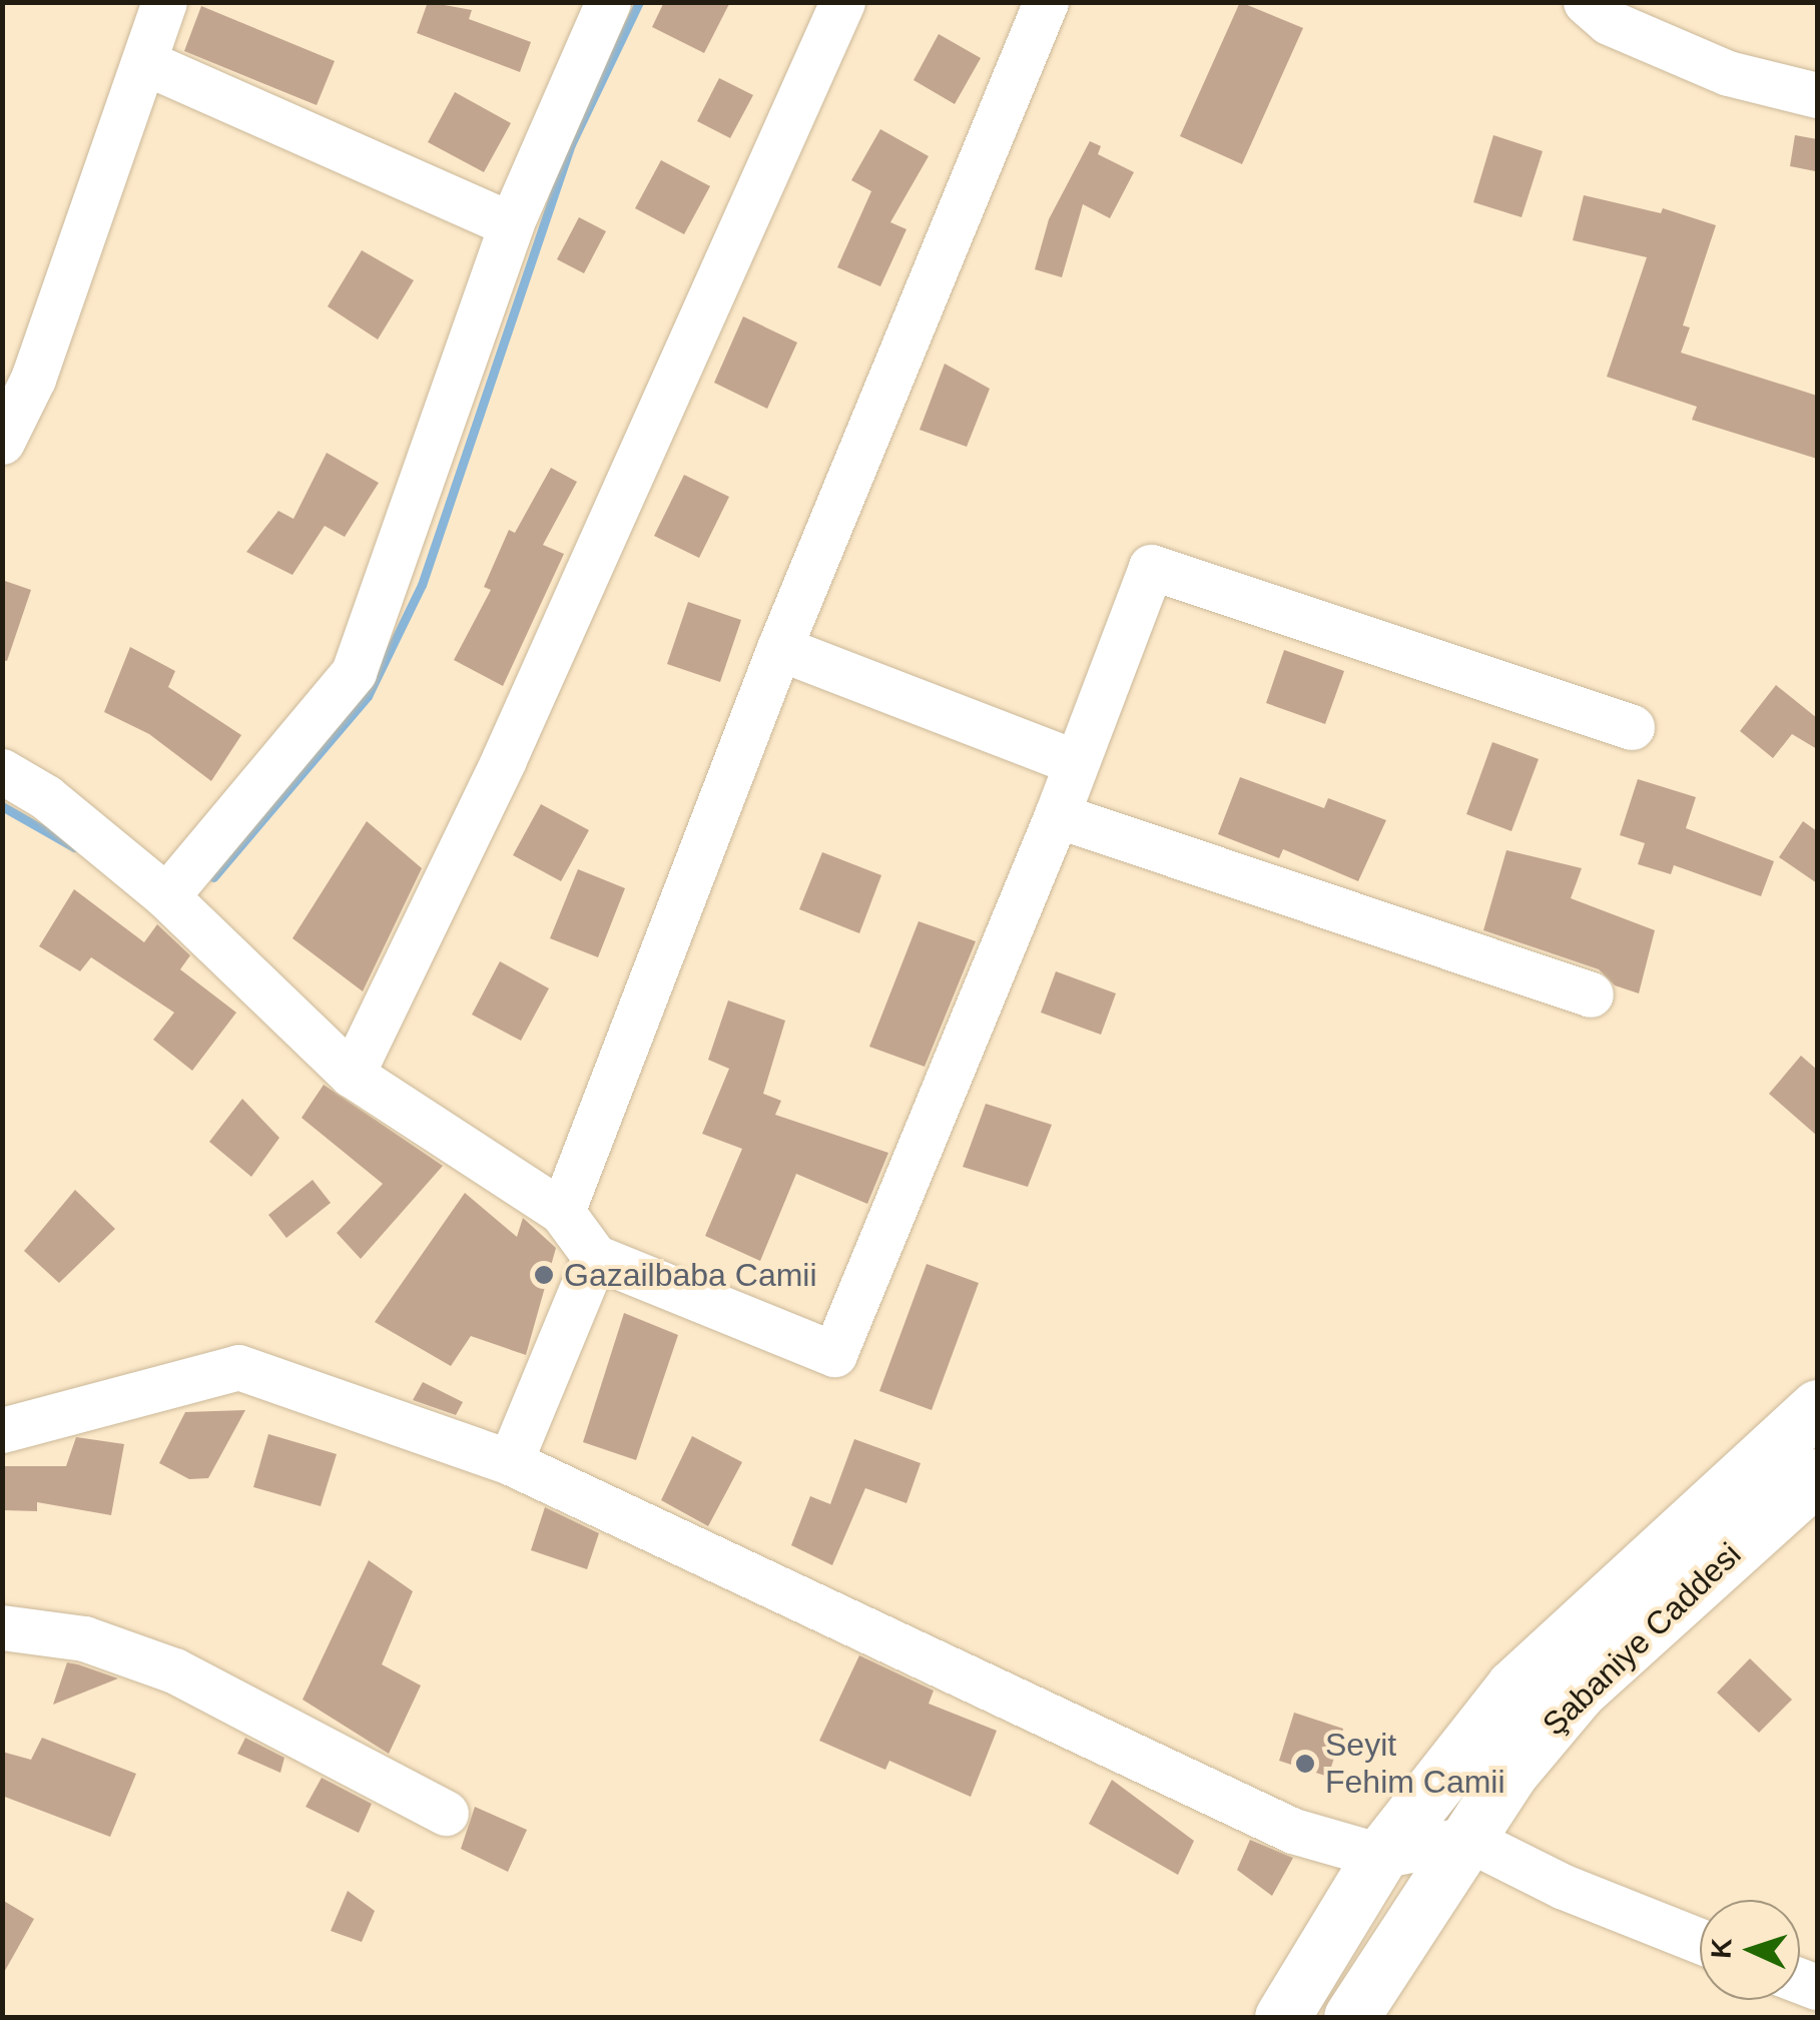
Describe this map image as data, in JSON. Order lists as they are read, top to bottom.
{
  "streets": {
    "highway": ["Şabaniye Caddesi"]
  },
  "places": ["Gazailbaba Camii", "Seyit Fehim Camii"],
  "north": "left"
}
